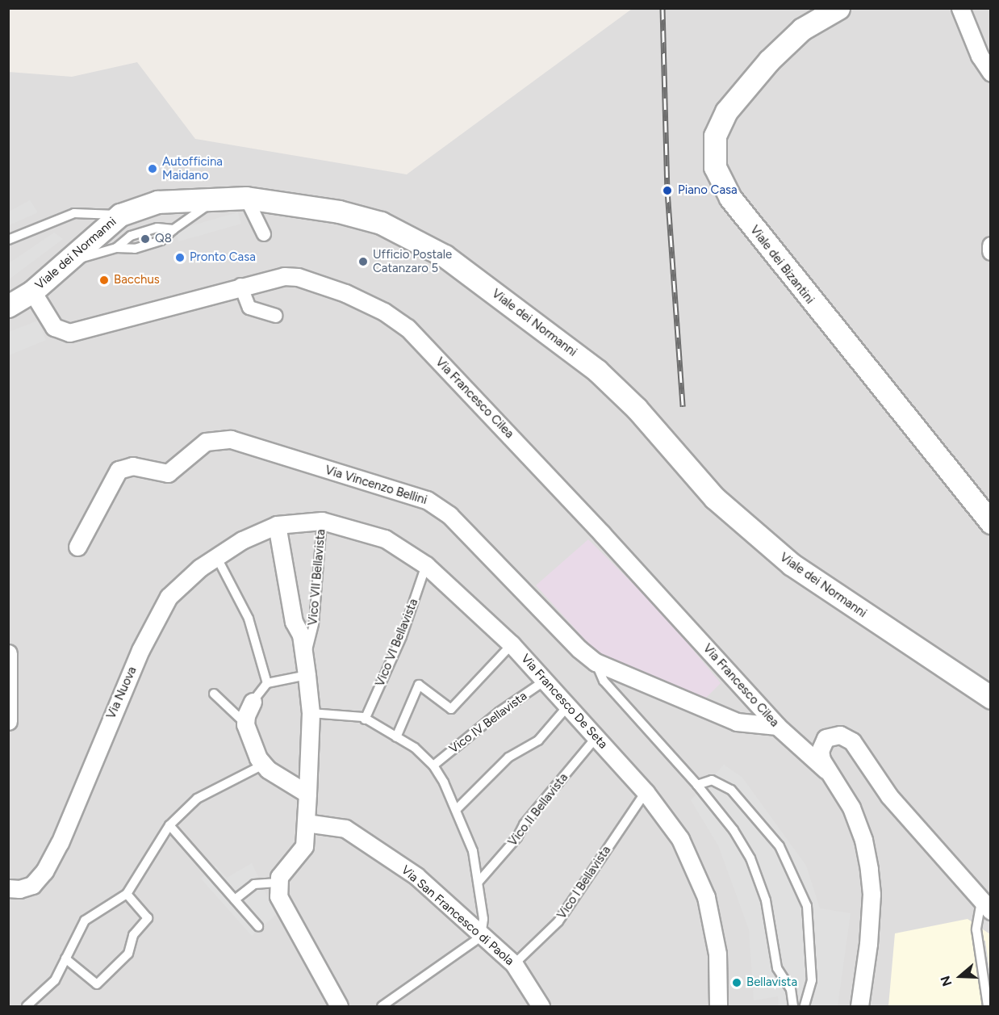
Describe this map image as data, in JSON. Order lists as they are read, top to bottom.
{
  "streets": {
    "street": [
      "Viale dei Normanni",
      "Viale dei Bizantini",
      "Via Francesco Cilea",
      "Via Vincenzo Bellini",
      "Via Nuova",
      "Via Francesco De Seta",
      "Via San Francesco di Paola"
    ],
    "lane": [
      "Vico VII Bellavista",
      "Vico VI Bellavista",
      "Vico IV Bellavista",
      "Vico II Bellavista",
      "Vico I Bellavista"
    ]
  },
  "crossings": [
    ["Viale dei Normanni", "Via Francesco Cilea"],
    ["Via Francesco Cilea", "Via Vincenzo Bellini"],
    ["Vico VII Bellavista", "Via Francesco De Seta"],
    ["Vico VI Bellavista", "Via Francesco De Seta"],
    ["Via Nuova", "Via Francesco De Seta"],
    ["Via Francesco De Seta", "Vico IV Bellavista"],
    ["Via Francesco De Seta", "Vico II Bellavista"],
    ["Via Francesco De Seta", "Vico I Bellavista"],
    ["Vico I Bellavista", "Via San Francesco di Paola"]
  ],
  "places": [
    "Autofficina Maidano",
    "Piano Casa",
    "Q8",
    "Pronto Casa",
    "Ufficio Postale Catanzaro 5",
    "Bacchus",
    "Bellavista"
  ],
  "north": "left"
}
